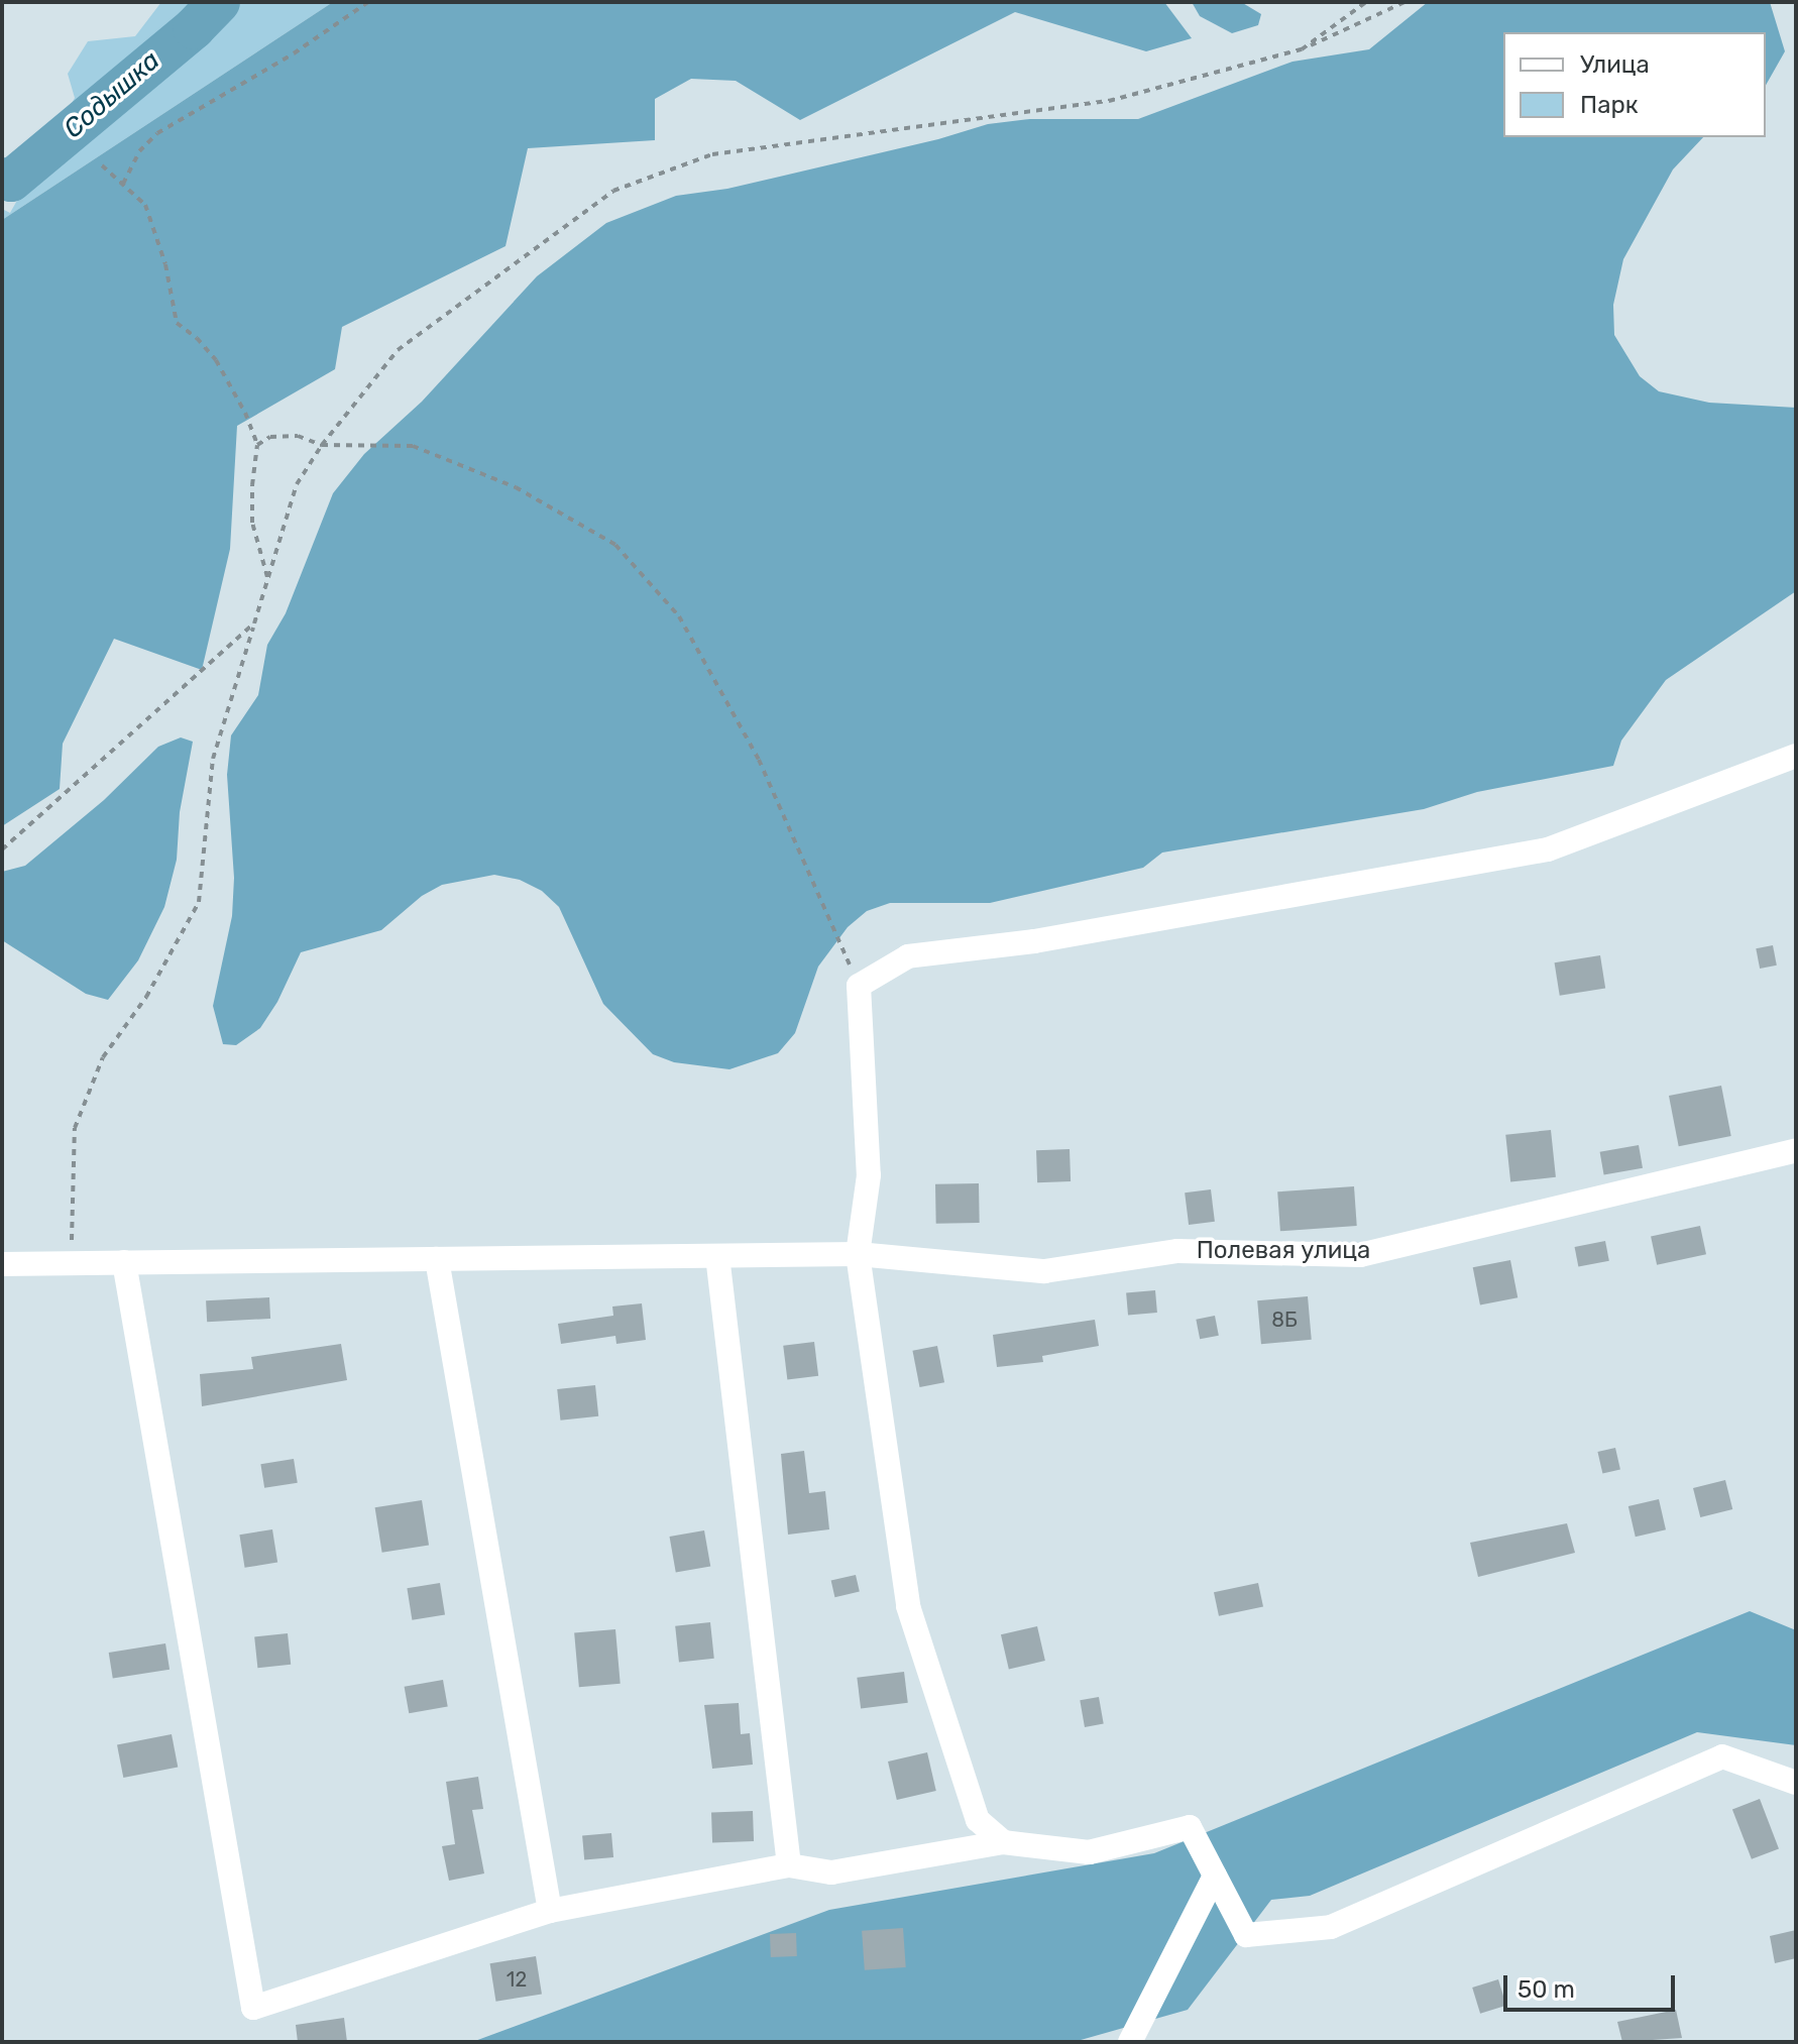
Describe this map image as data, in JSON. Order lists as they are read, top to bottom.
{
  "streets": {
    "street": ["Полевая улица"]
  },
  "water": ["Содышка"],
  "house_numbers": ["8Б", "12"],
  "legend": ["Улица", "Парк"],
  "scale_bar": "50 m"
}
